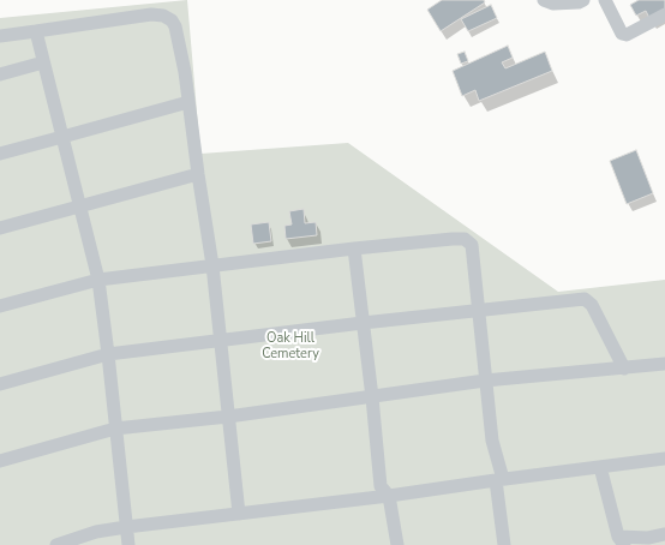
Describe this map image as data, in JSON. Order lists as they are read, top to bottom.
{
  "parks": ["Oak Hill Cemetery"]
}
